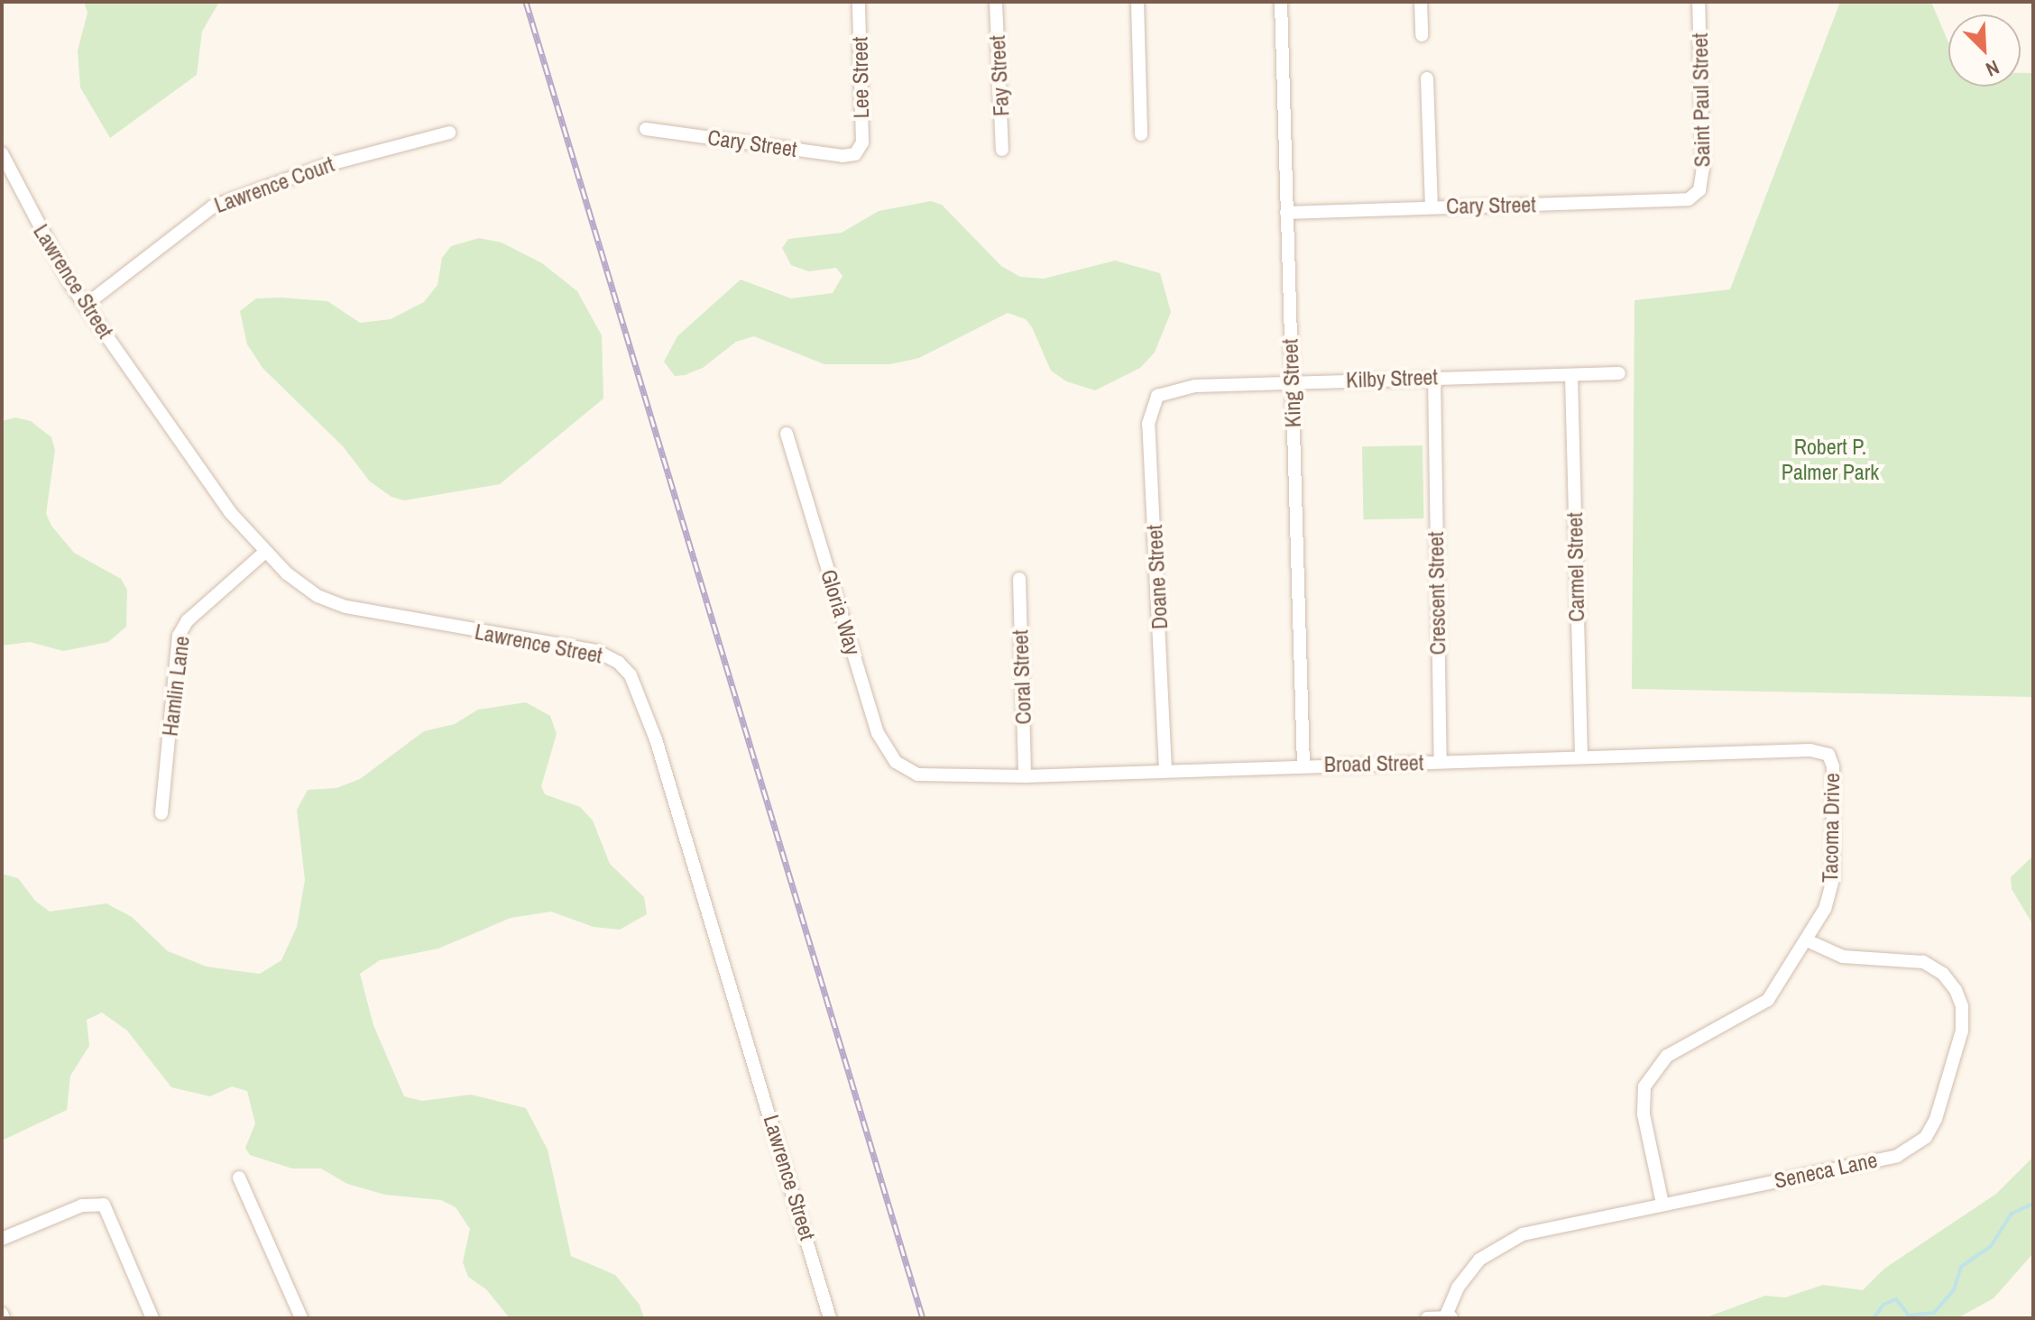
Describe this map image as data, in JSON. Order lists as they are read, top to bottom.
{
  "streets": {
    "street": [
      "Fay Street",
      "Lee Street",
      "Saint Paul Street",
      "Cary Street",
      "Lawrence Court",
      "Lawrence Street",
      "Kilby Street",
      "King Street",
      "Carmel Street",
      "Doane Street",
      "Crescent Street",
      "Gloria Way",
      "Coral Street",
      "Hamlin Lane",
      "Broad Street",
      "Tacoma Drive",
      "Seneca Lane"
    ]
  },
  "crossings": [
    ["Lee Street", "Cary Street"],
    ["Saint Paul Street", "Cary Street"],
    ["Cary Street", "King Street"],
    ["Lawrence Court", "Lawrence Street"],
    ["Lawrence Street", "Hamlin Lane"],
    ["Kilby Street", "King Street"],
    ["Kilby Street", "Carmel Street"],
    ["Kilby Street", "Doane Street"],
    ["Kilby Street", "Crescent Street"],
    ["King Street", "Broad Street"],
    ["Carmel Street", "Broad Street"],
    ["Doane Street", "Broad Street"],
    ["Crescent Street", "Broad Street"],
    ["Gloria Way", "Broad Street"],
    ["Coral Street", "Broad Street"],
    ["Broad Street", "Tacoma Drive"],
    ["Tacoma Drive", "Seneca Lane"]
  ],
  "parks": ["Robert P. Palmer Park"],
  "north": "bottom right"
}
